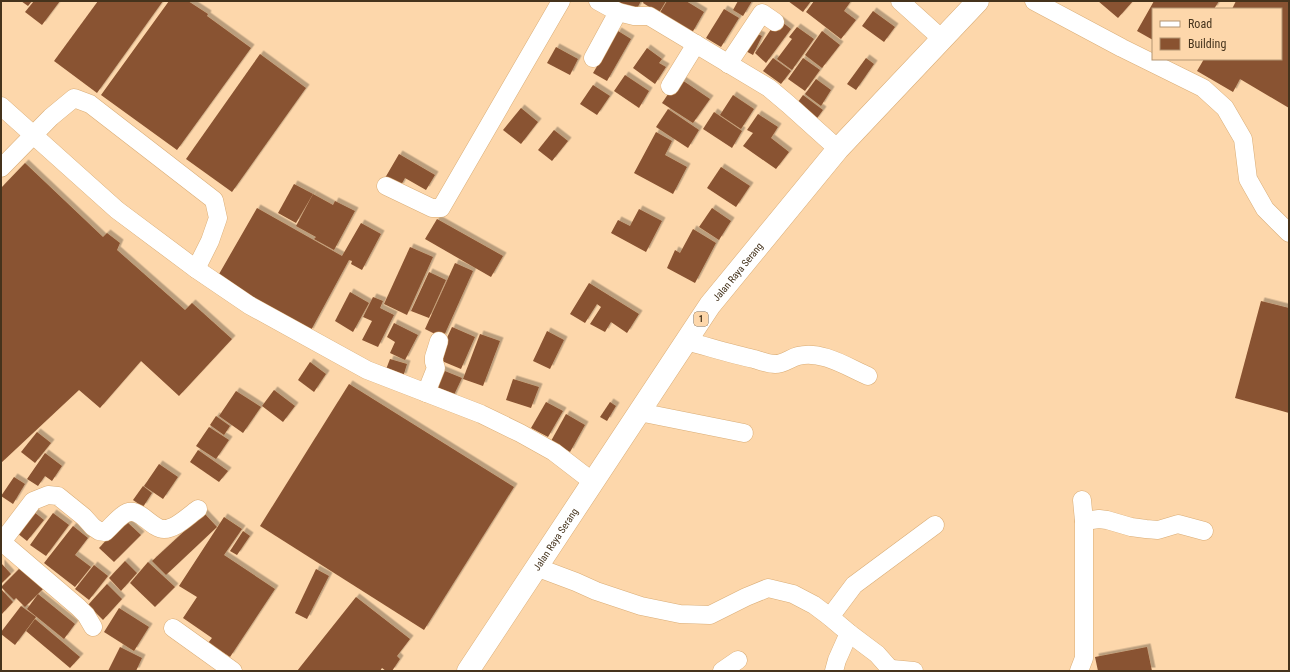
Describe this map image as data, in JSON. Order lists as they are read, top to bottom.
{
  "streets": {
    "highway": ["Jalan Raya Serang", "1"]
  },
  "legend": ["Road", "Building"]
}
